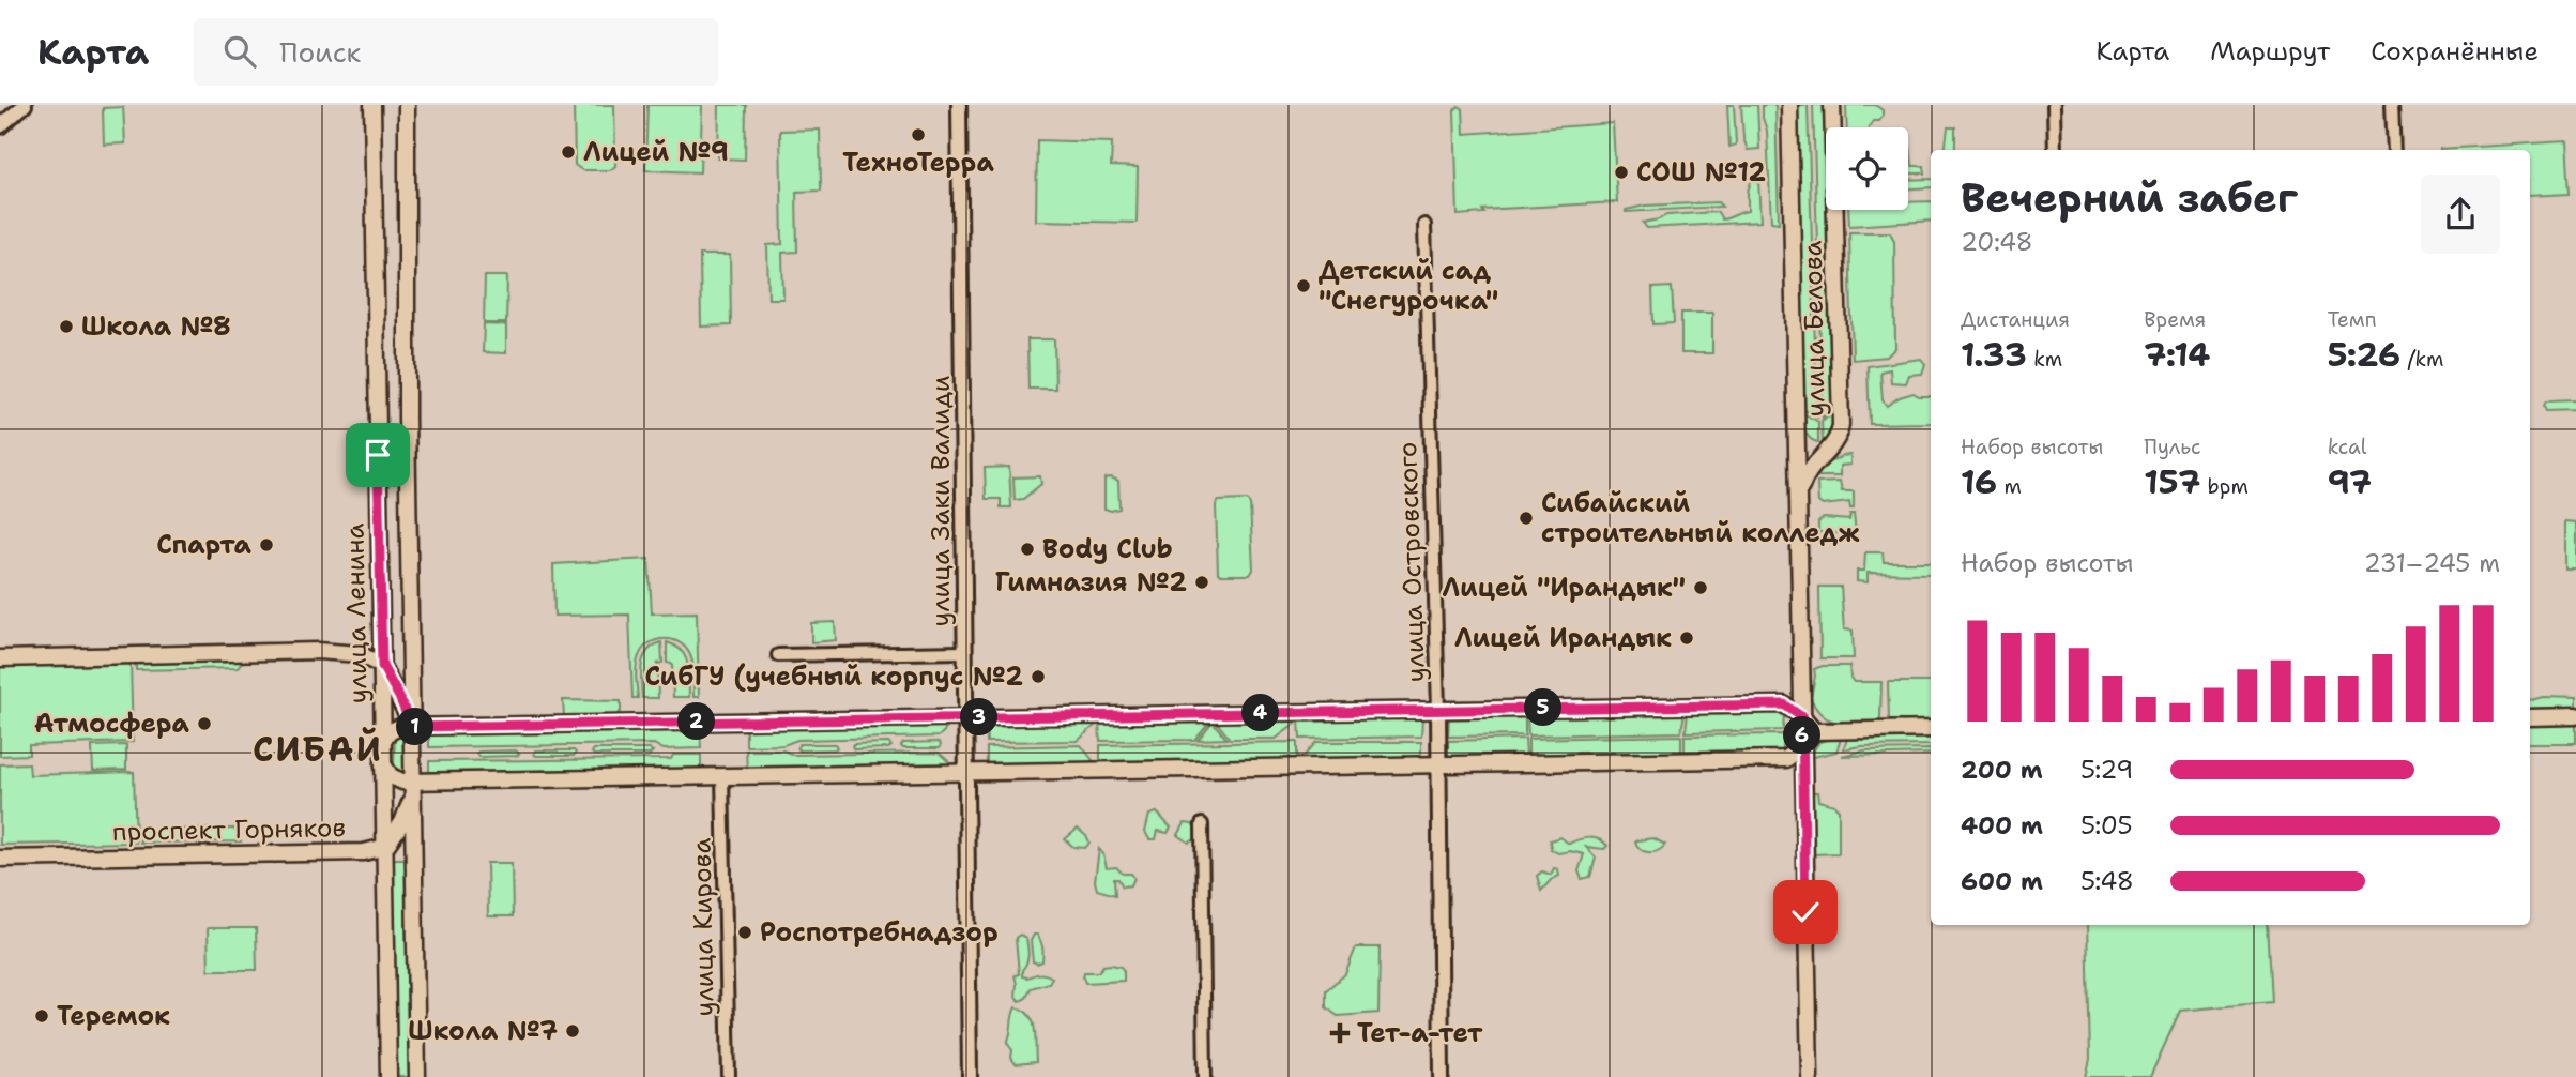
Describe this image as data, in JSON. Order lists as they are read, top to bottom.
{
  "streets": {
    "main road": ["улица Белова", "улица Ленина", "проспект Горняков"],
    "street": ["улица Заки Валиди", "улица Островского", "улица Кирова"]
  },
  "crossings": [
    ["улица Ленина", "проспект Горняков"]
  ],
  "districts": ["СИБАЙ"],
  "places": {
    "other": [
      "ТехноТерра",
      "Лицей №9",
      "СОШ №12",
      "Детский сад \"Снегурочка\"",
      "Школа №8",
      "Сибайский строительный колледж",
      "Спарта",
      "Body Club",
      "Гимназия №2",
      "Лицей \"Ирандык\"",
      "Лицей Ирандык",
      "СибГУ (учебный корпус №2",
      "Атмосфера",
      "Роспотребнадзор",
      "Теремок",
      "Школа №7"
    ],
    "health": ["Тет-а-тет"]
  },
  "page": {
    "header": "Карта",
    "search": "Поиск",
    "nav": ["Карта", "Маршрут", "Сохранённые"],
    "heading": ["Вечерний забег", "20:48"],
    "stats": [
      ["Дистанция", "1.33 km"],
      ["Время", "7:14"],
      ["Темп", "5:26 /km"],
      ["Набор высоты", "16 m"],
      ["Пульс", "157 bpm"],
      ["kcal", "97"]
    ],
    "chart": ["Набор высоты", "231–245 m"],
    "pins": [
      "5",
      "4",
      "3",
      "2",
      "1",
      "6"
    ],
    "list": [
      {
        "name": "200 m",
        "note": "5:29"
      },
      {
        "name": "400 m",
        "note": "5:05"
      },
      {
        "name": "600 m",
        "note": "5:48"
      }
    ]
  }
}
